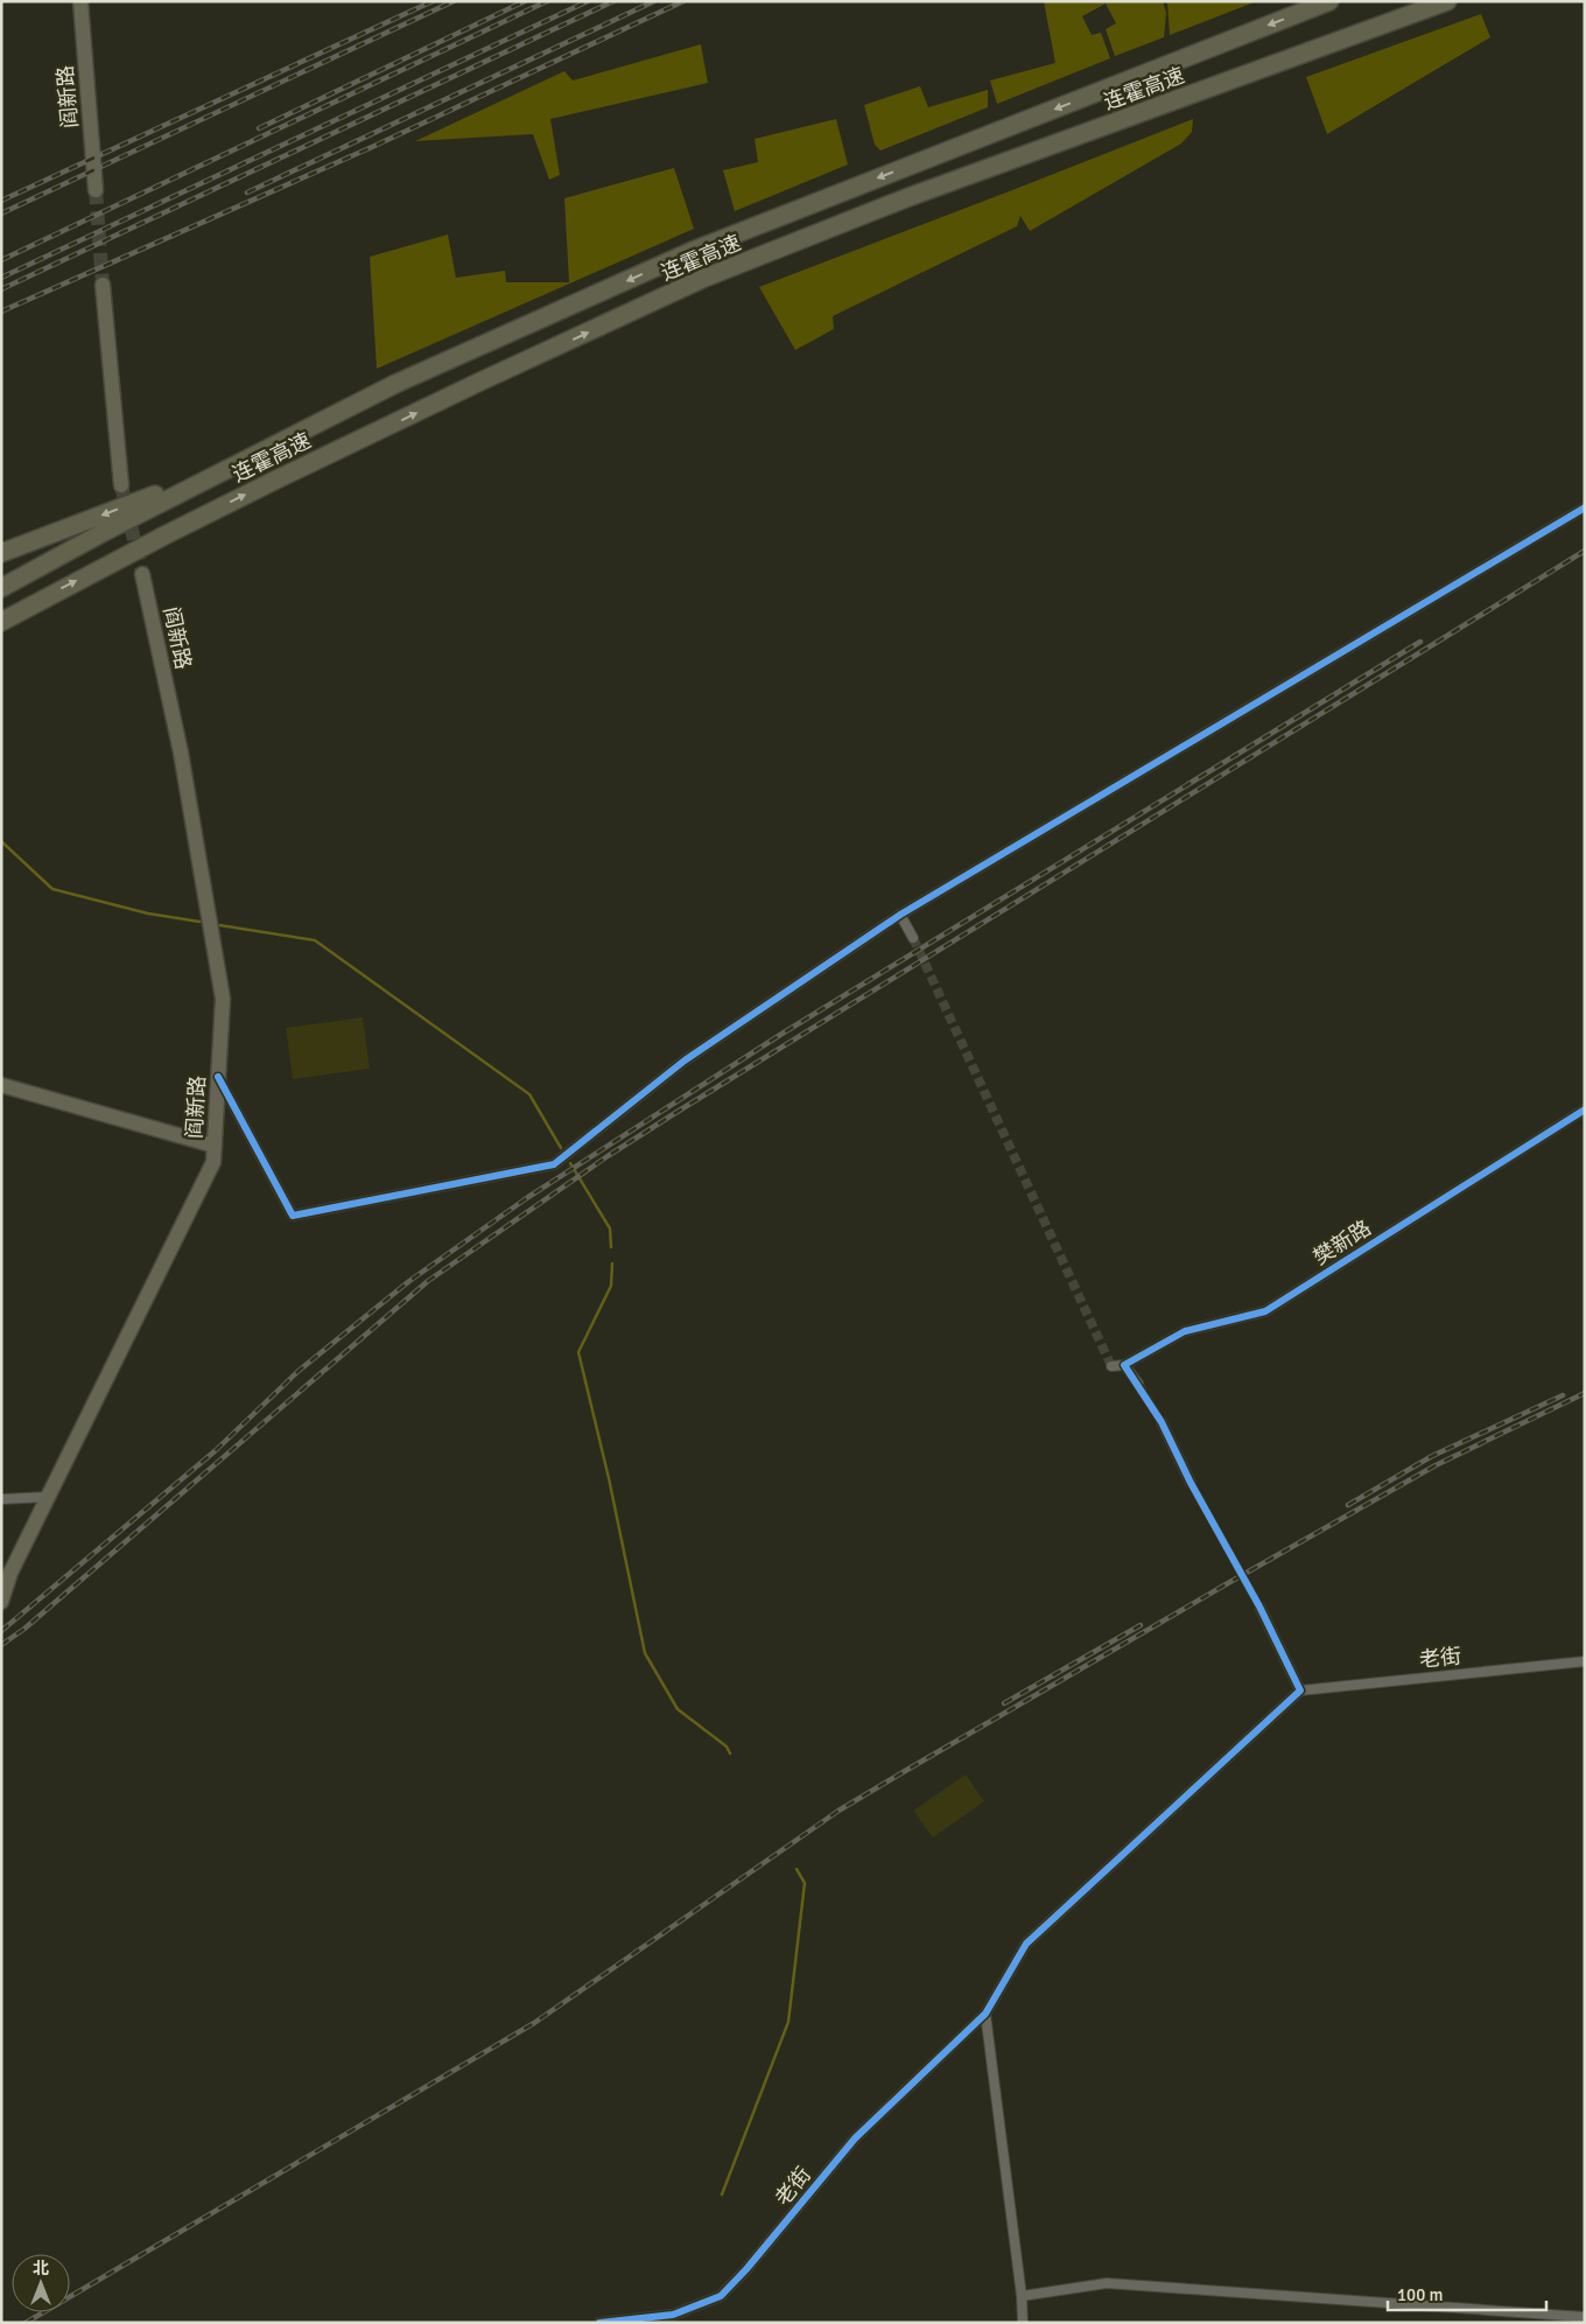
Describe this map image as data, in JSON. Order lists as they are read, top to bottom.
{
  "streets": {
    "highway": ["连霍高速"],
    "main road": ["阎新路"],
    "street": ["樊新路", "老街"]
  },
  "scale_bar": "100 m",
  "north": "top"
}
